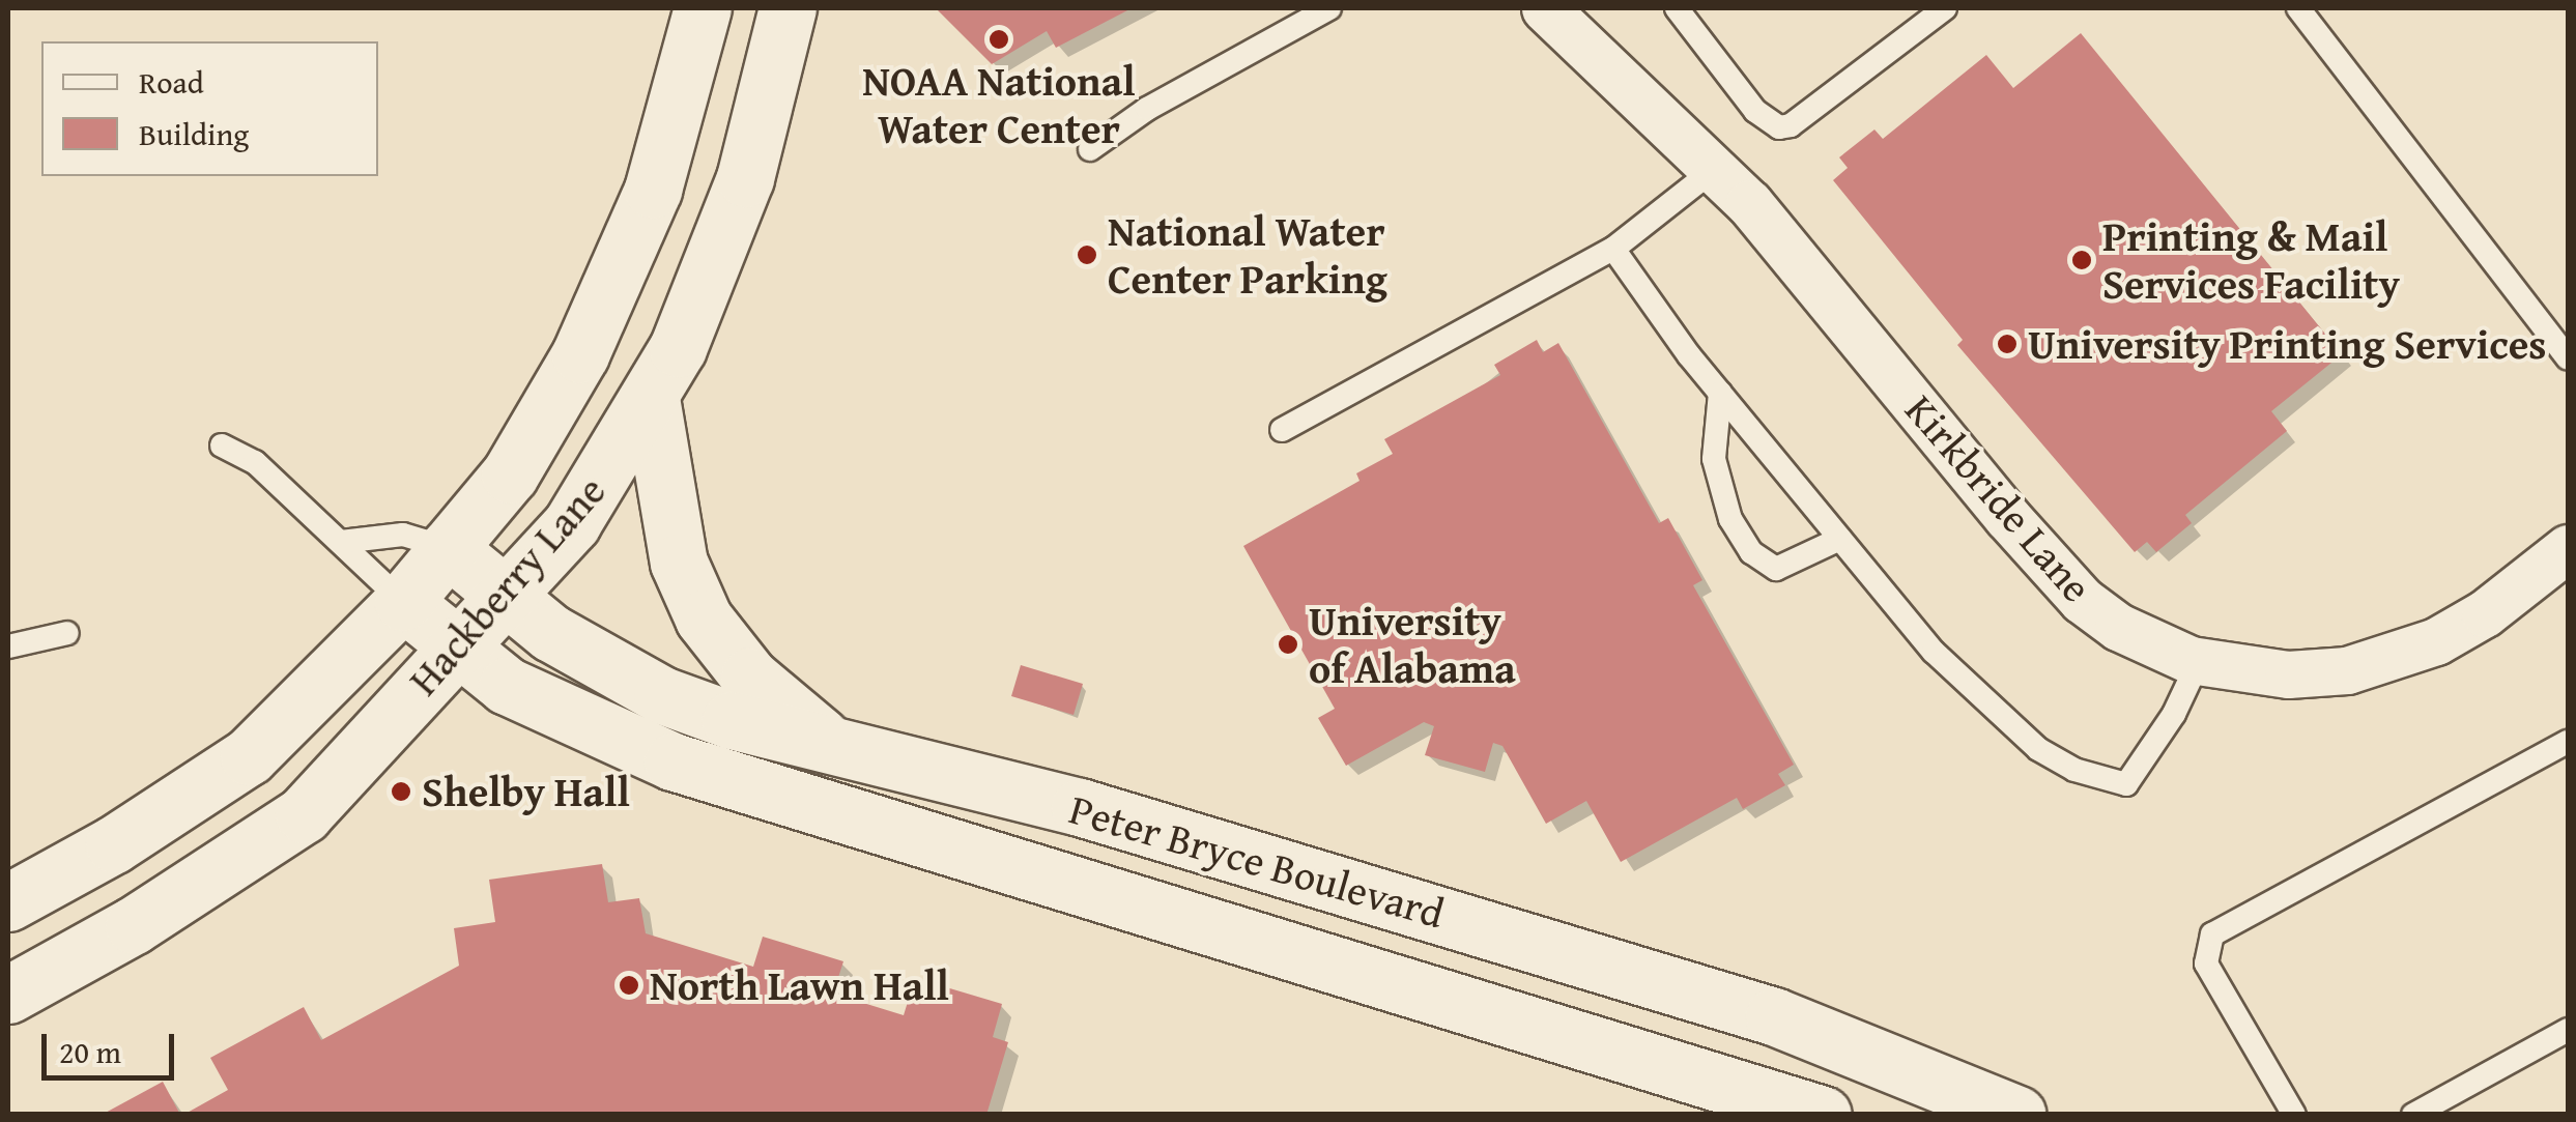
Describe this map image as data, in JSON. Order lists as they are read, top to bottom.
{
  "streets": {
    "street": ["Kirkbride Lane", "Hackberry Lane", "Peter Bryce Boulevard"]
  },
  "crossings": [
    ["Hackberry Lane", "Peter Bryce Boulevard"]
  ],
  "places": [
    "NOAA National Water Center",
    "National Water Center Parking",
    "Printing & Mail Services Facility",
    "University Printing Services",
    "University of Alabama",
    "Shelby Hall",
    "North Lawn Hall"
  ],
  "legend": ["Road", "Building"],
  "scale_bar": "20 m"
}
